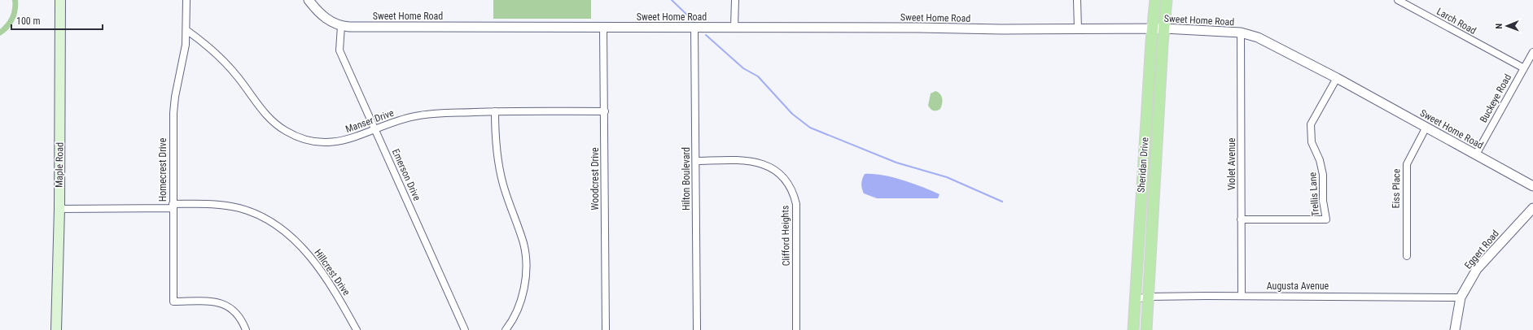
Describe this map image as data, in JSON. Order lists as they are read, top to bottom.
{
  "streets": {
    "main road": ["Maple Road", "Sheridan Drive"],
    "street": [
      "Sweet Home Road",
      "Larch Road",
      "Buckeye Road",
      "Manser Drive",
      "Violet Avenue",
      "Homecrest Drive",
      "Emerson Drive",
      "Woodcrest Drive",
      "Hilton Boulevard",
      "Eiss Place",
      "Trellis Lane",
      "Clifford Heights",
      "Eggert Road",
      "Hillcrest Drive",
      "Augusta Avenue"
    ]
  },
  "crossings": [
    ["Sweet Home Road", "Buckeye Road"],
    ["Sweet Home Road", "Violet Avenue"],
    ["Sweet Home Road", "Sheridan Drive"],
    ["Sweet Home Road", "Emerson Drive"],
    ["Sweet Home Road", "Woodcrest Drive"],
    ["Sweet Home Road", "Hilton Boulevard"],
    ["Sweet Home Road", "Eiss Place"],
    ["Sweet Home Road", "Trellis Lane"],
    ["Larch Road", "Buckeye Road"],
    ["Manser Drive", "Homecrest Drive"],
    ["Manser Drive", "Emerson Drive"],
    ["Manser Drive", "Woodcrest Drive"],
    ["Violet Avenue", "Trellis Lane"],
    ["Violet Avenue", "Augusta Avenue"],
    ["Maple Road", "Hillcrest Drive"],
    ["Sheridan Drive", "Augusta Avenue"],
    ["Homecrest Drive", "Hillcrest Drive"],
    ["Hilton Boulevard", "Clifford Heights"],
    ["Eggert Road", "Augusta Avenue"]
  ],
  "scale_bar": "100 m",
  "north": "left"
}
